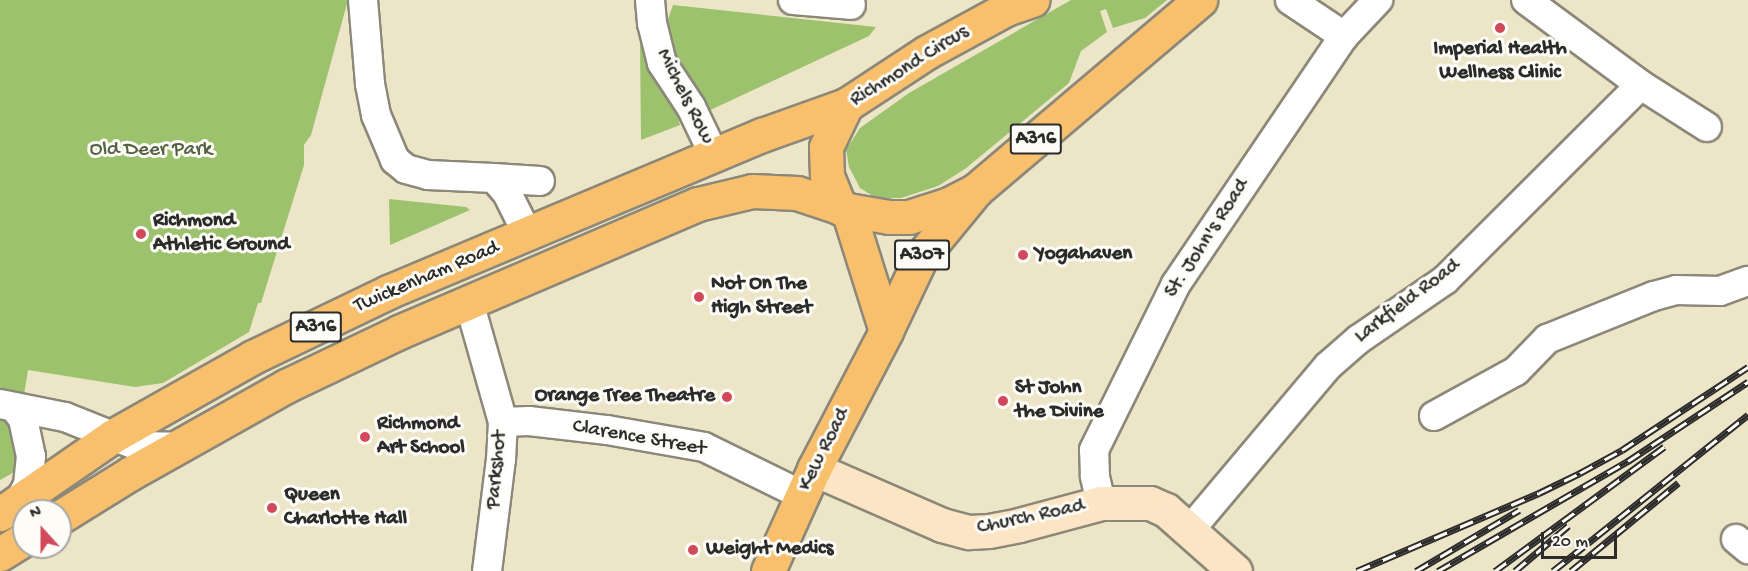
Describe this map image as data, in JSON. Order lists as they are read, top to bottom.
{
  "streets": {
    "main road": [
      "Richmond Circus",
      "A316",
      "A307",
      "Twickenham Road",
      "Kew Road"
    ],
    "street": [
      "Michels Row",
      "St. John's Road",
      "Larkfield Road",
      "Clarence Street",
      "Parkshot",
      "Church Road"
    ]
  },
  "crossings": [
    ["Richmond Circus", "A316"],
    ["Richmond Circus", "A307"],
    ["Richmond Circus", "Twickenham Road"],
    ["Michels Row", "Twickenham Road"],
    ["A316", "A307"],
    ["A316", "Twickenham Road"],
    ["St. John's Road", "Church Road"],
    ["A307", "Twickenham Road"],
    ["A307", "Kew Road"],
    ["Twickenham Road", "Parkshot"],
    ["Larkfield Road", "Church Road"],
    ["Clarence Street", "Kew Road"],
    ["Clarence Street", "Parkshot"],
    ["Clarence Street", "Church Road"],
    ["Kew Road", "Church Road"]
  ],
  "parks": ["Old Deer Park"],
  "places": [
    "Imperial Health Wellness Clinic",
    "Richmond Athletic Ground",
    "Yogahaven",
    "Not On The High Street",
    "Orange Tree Theatre",
    "St John the Divine",
    "Richmond Art School",
    "Queen Charlotte Hall",
    "Weight Medics"
  ],
  "scale_bar": "20 m",
  "north": "top"
}
